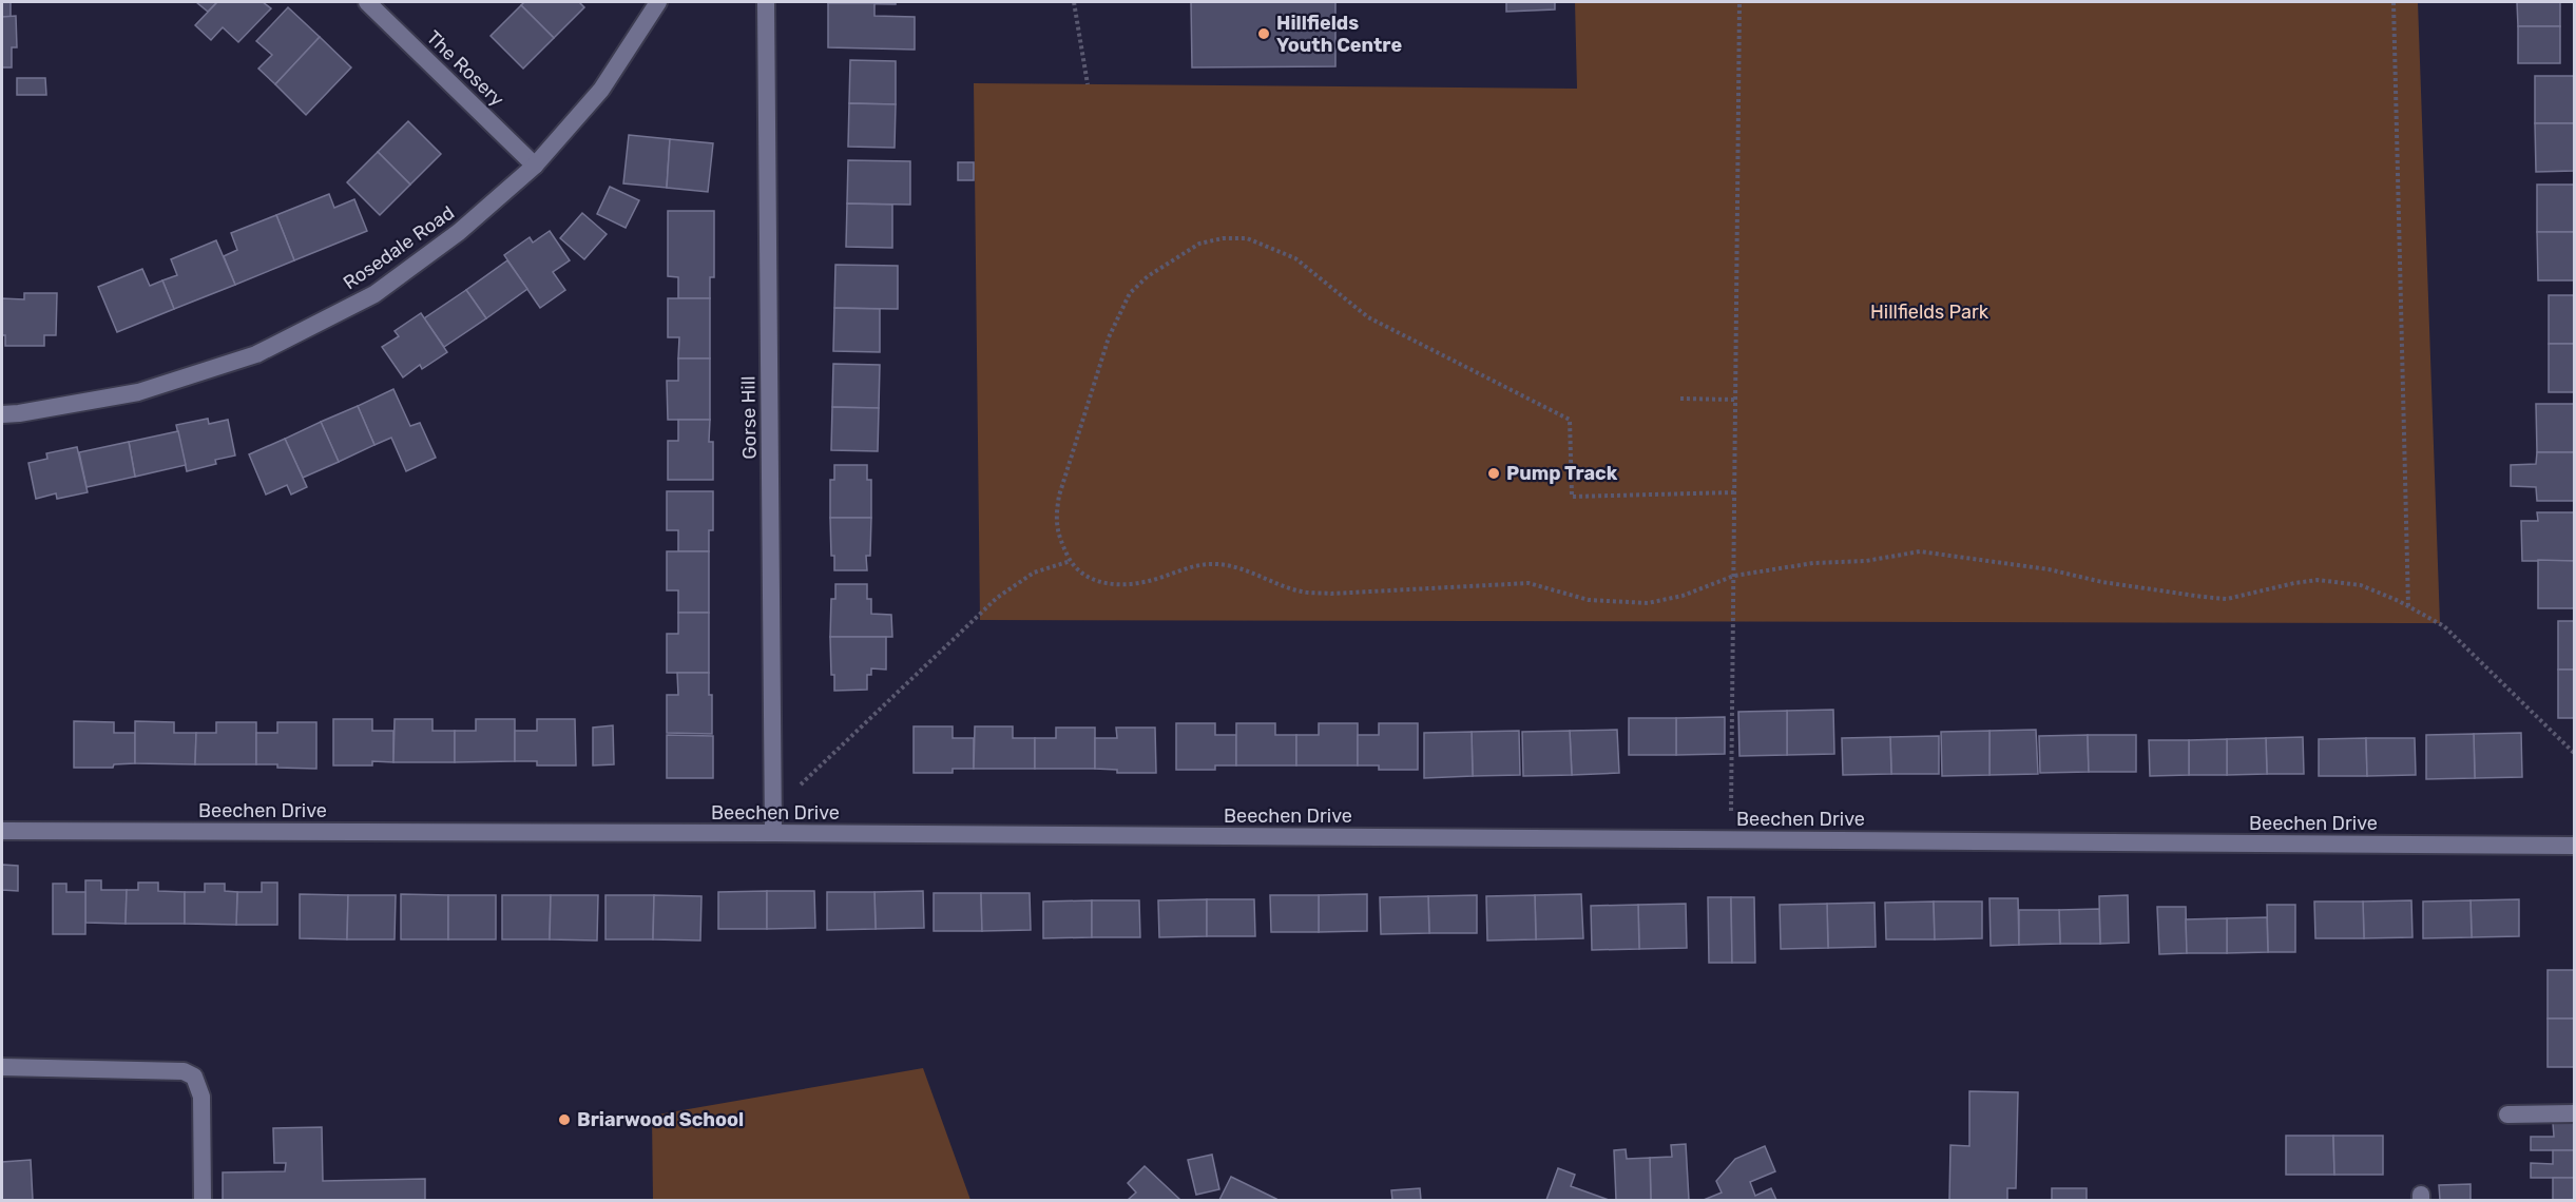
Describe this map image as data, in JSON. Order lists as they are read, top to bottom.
{
  "streets": {
    "street": [
      "The Rosery",
      "Rosedale Road",
      "Gorse Hill",
      "Beechen Drive"
    ]
  },
  "crossings": [
    ["The Rosery", "Rosedale Road"],
    ["Gorse Hill", "Beechen Drive"]
  ],
  "parks": ["Hillfields Park"],
  "places": ["Hillfields Youth Centre", "Pump Track", "Briarwood School"]
}
